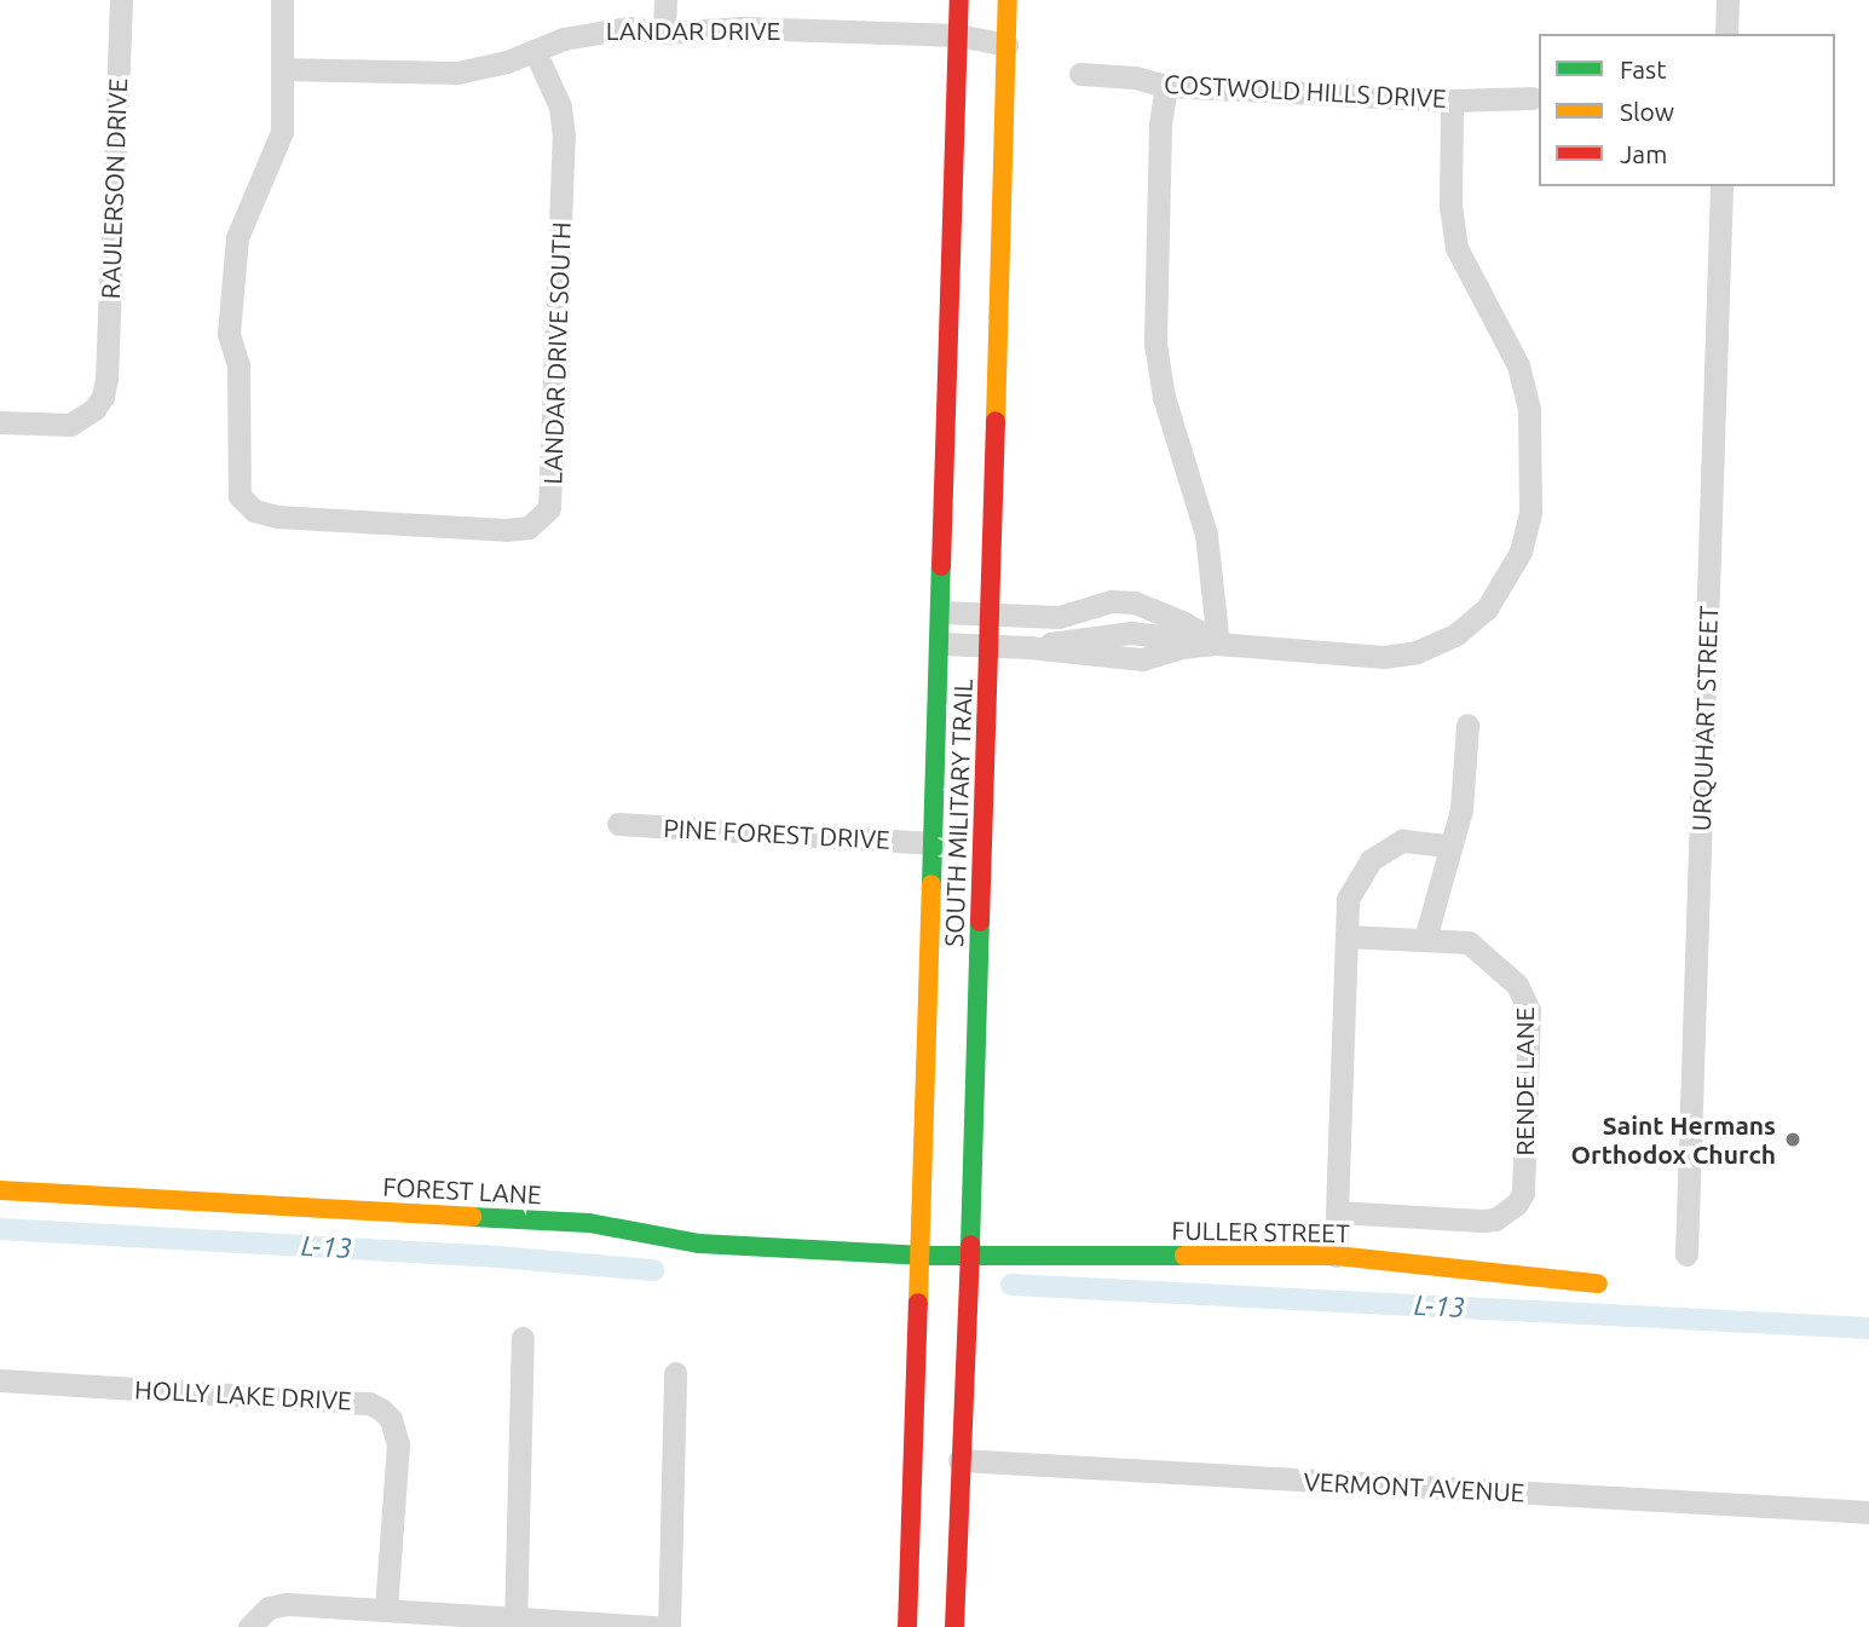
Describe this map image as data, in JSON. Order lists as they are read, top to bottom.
{
  "streets": {
    "main road": ["SOUTH MILITARY TRAIL", "FOREST LANE", "FULLER STREET"],
    "street": [
      "LANDAR DRIVE",
      "COSTWOLD HILLS DRIVE",
      "RAULERSON DRIVE",
      "LANDAR DRIVE SOUTH",
      "URQUHART STREET",
      "PINE FOREST DRIVE",
      "RENDE LANE",
      "HOLLY LAKE DRIVE",
      "VERMONT AVENUE"
    ]
  },
  "crossings": [
    ["LANDAR DRIVE", "LANDAR DRIVE SOUTH"],
    ["LANDAR DRIVE", "SOUTH MILITARY TRAIL"],
    ["SOUTH MILITARY TRAIL", "PINE FOREST DRIVE"],
    ["SOUTH MILITARY TRAIL", "FOREST LANE"],
    ["SOUTH MILITARY TRAIL", "FULLER STREET"],
    ["SOUTH MILITARY TRAIL", "VERMONT AVENUE"],
    ["FOREST LANE", "FULLER STREET"]
  ],
  "water": ["L-13"],
  "places": ["Saint Hermans Orthodox Church"],
  "legend": ["Fast", "Slow", "Jam"]
}
